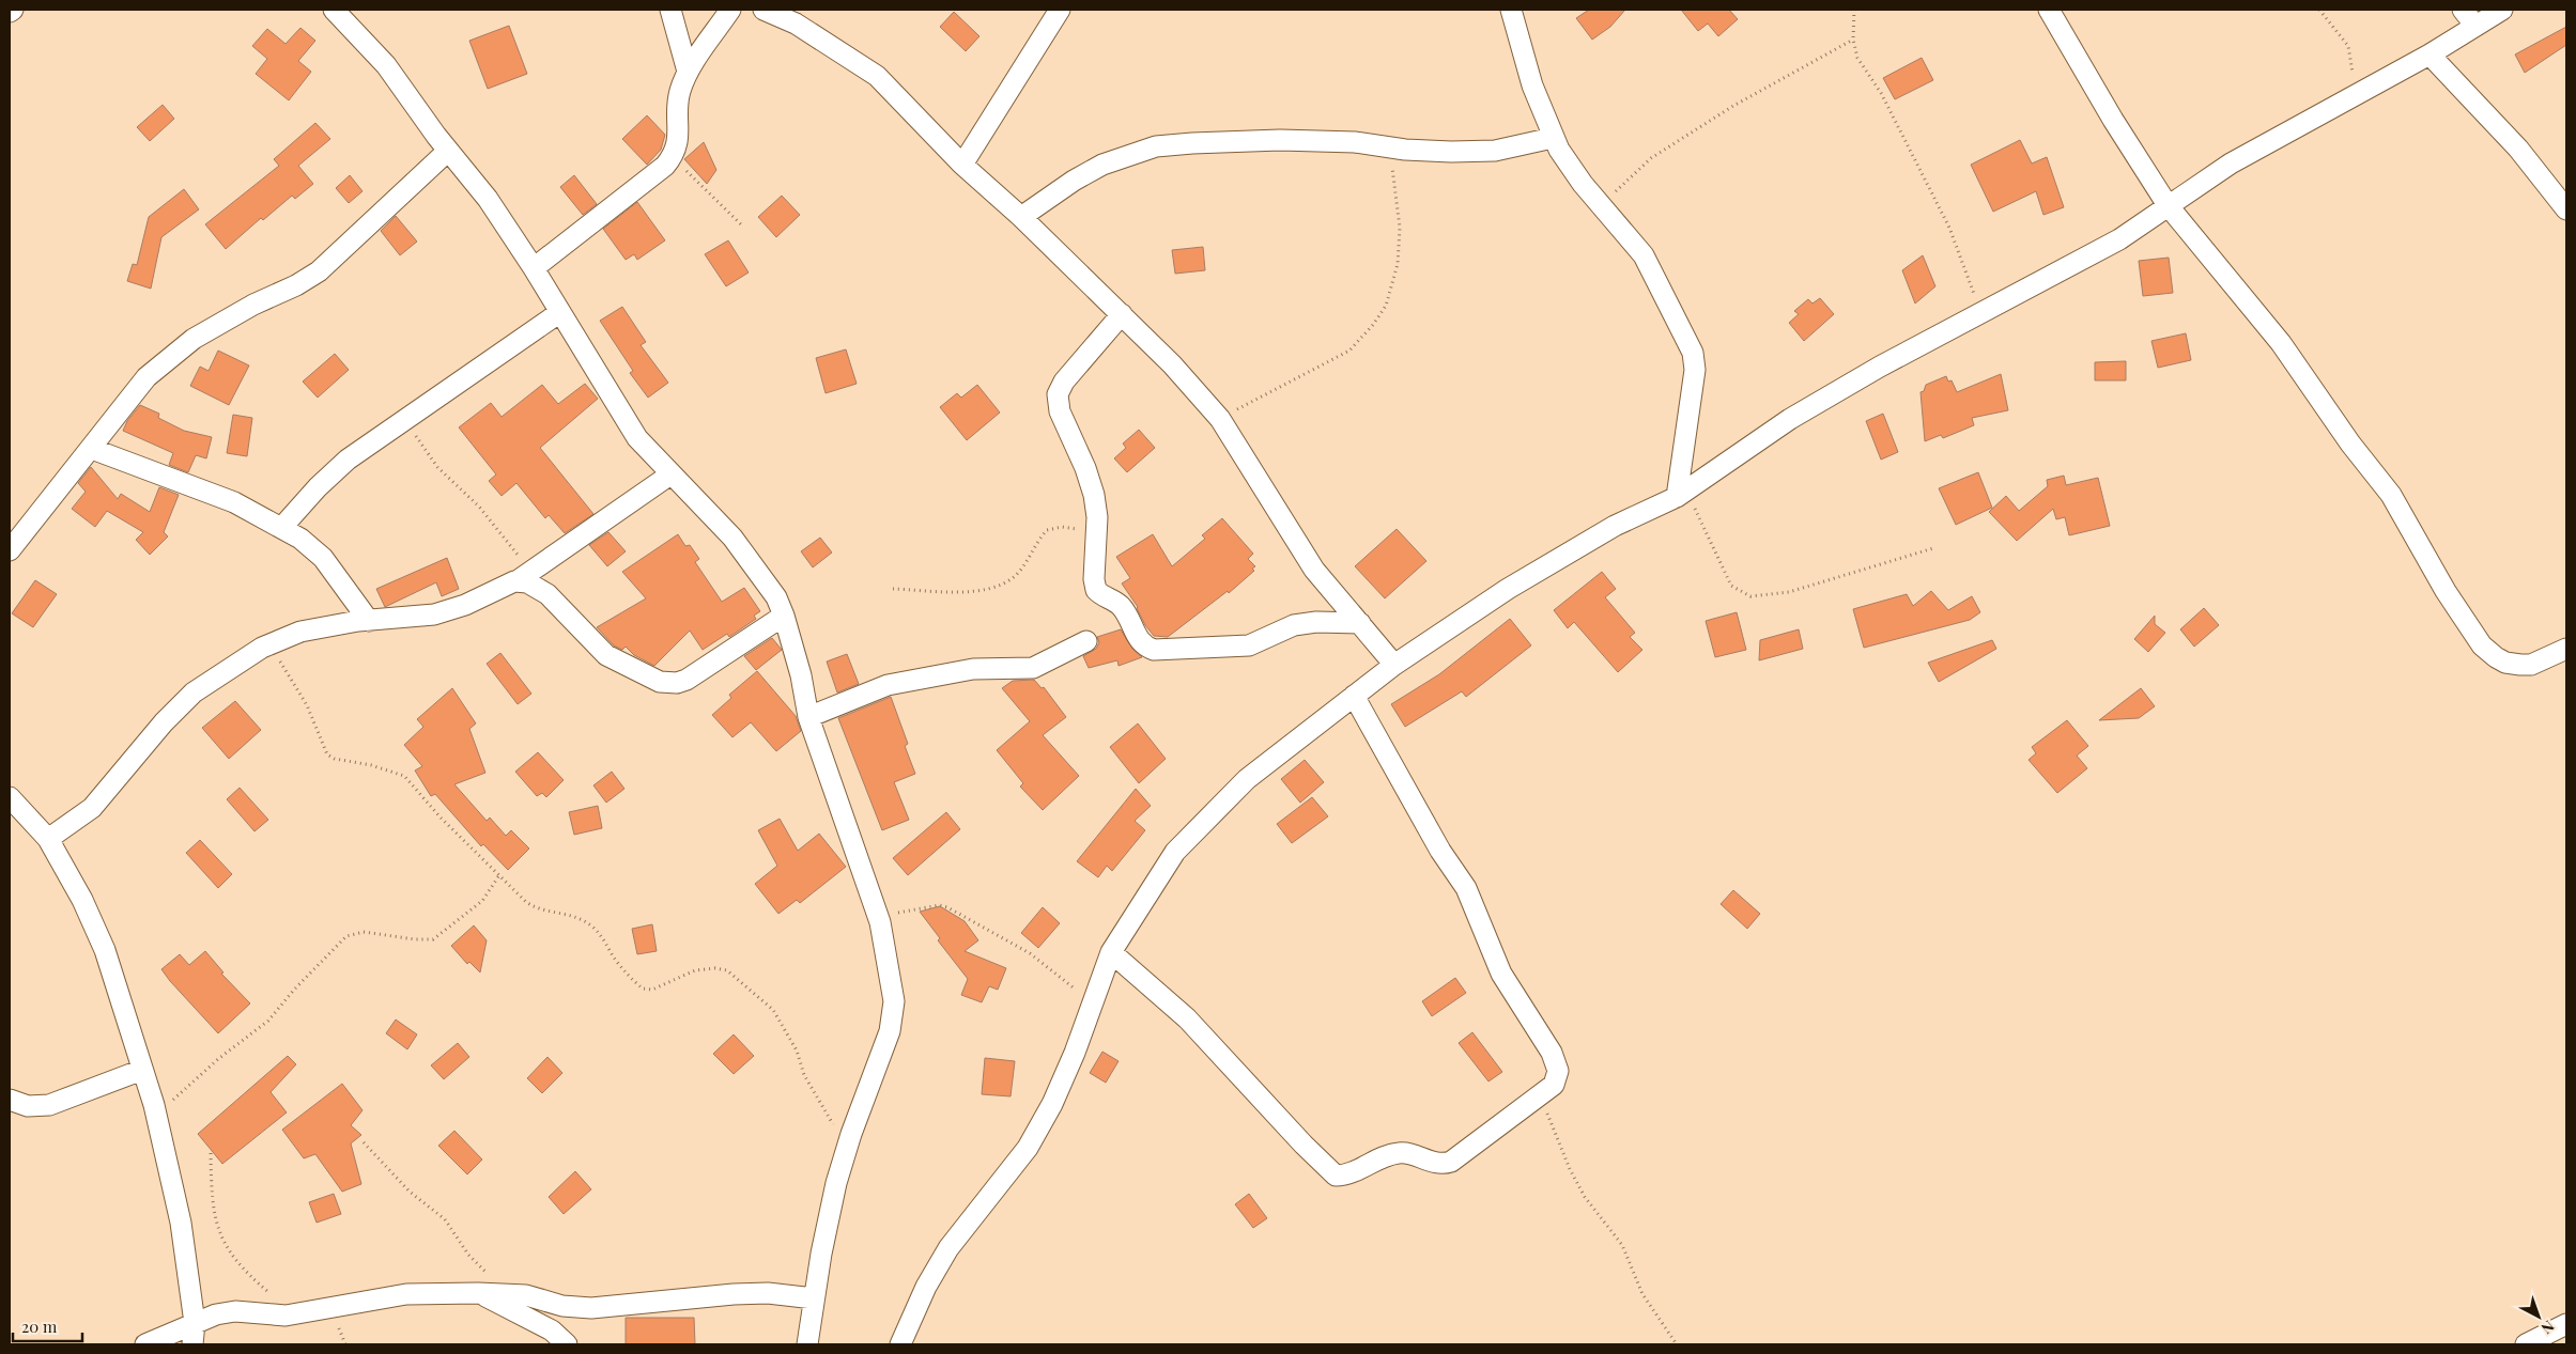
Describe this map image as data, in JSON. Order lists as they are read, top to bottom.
{
  "scale_bar": "20 m",
  "north": "bottom right"
}
